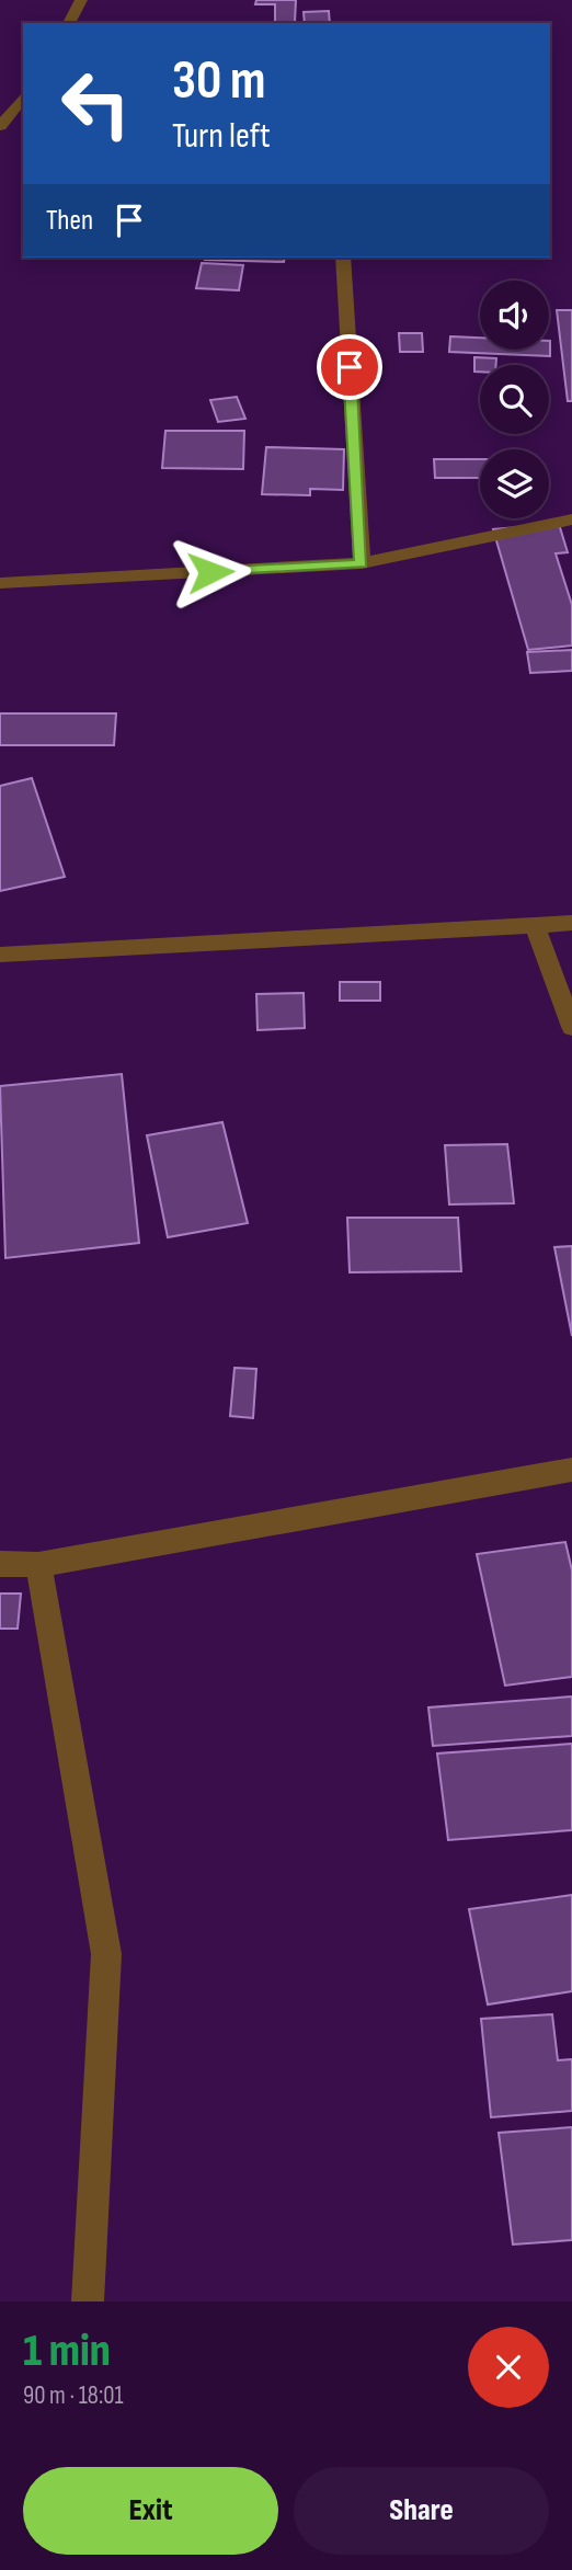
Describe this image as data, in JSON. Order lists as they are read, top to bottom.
{
  "page": {
    "turn": ["30 m", "Turn left"],
    "then": "Then",
    "heading": ["1 min", "90 m · 18:01"],
    "buttons": ["Exit", "Share"]
  }
}
